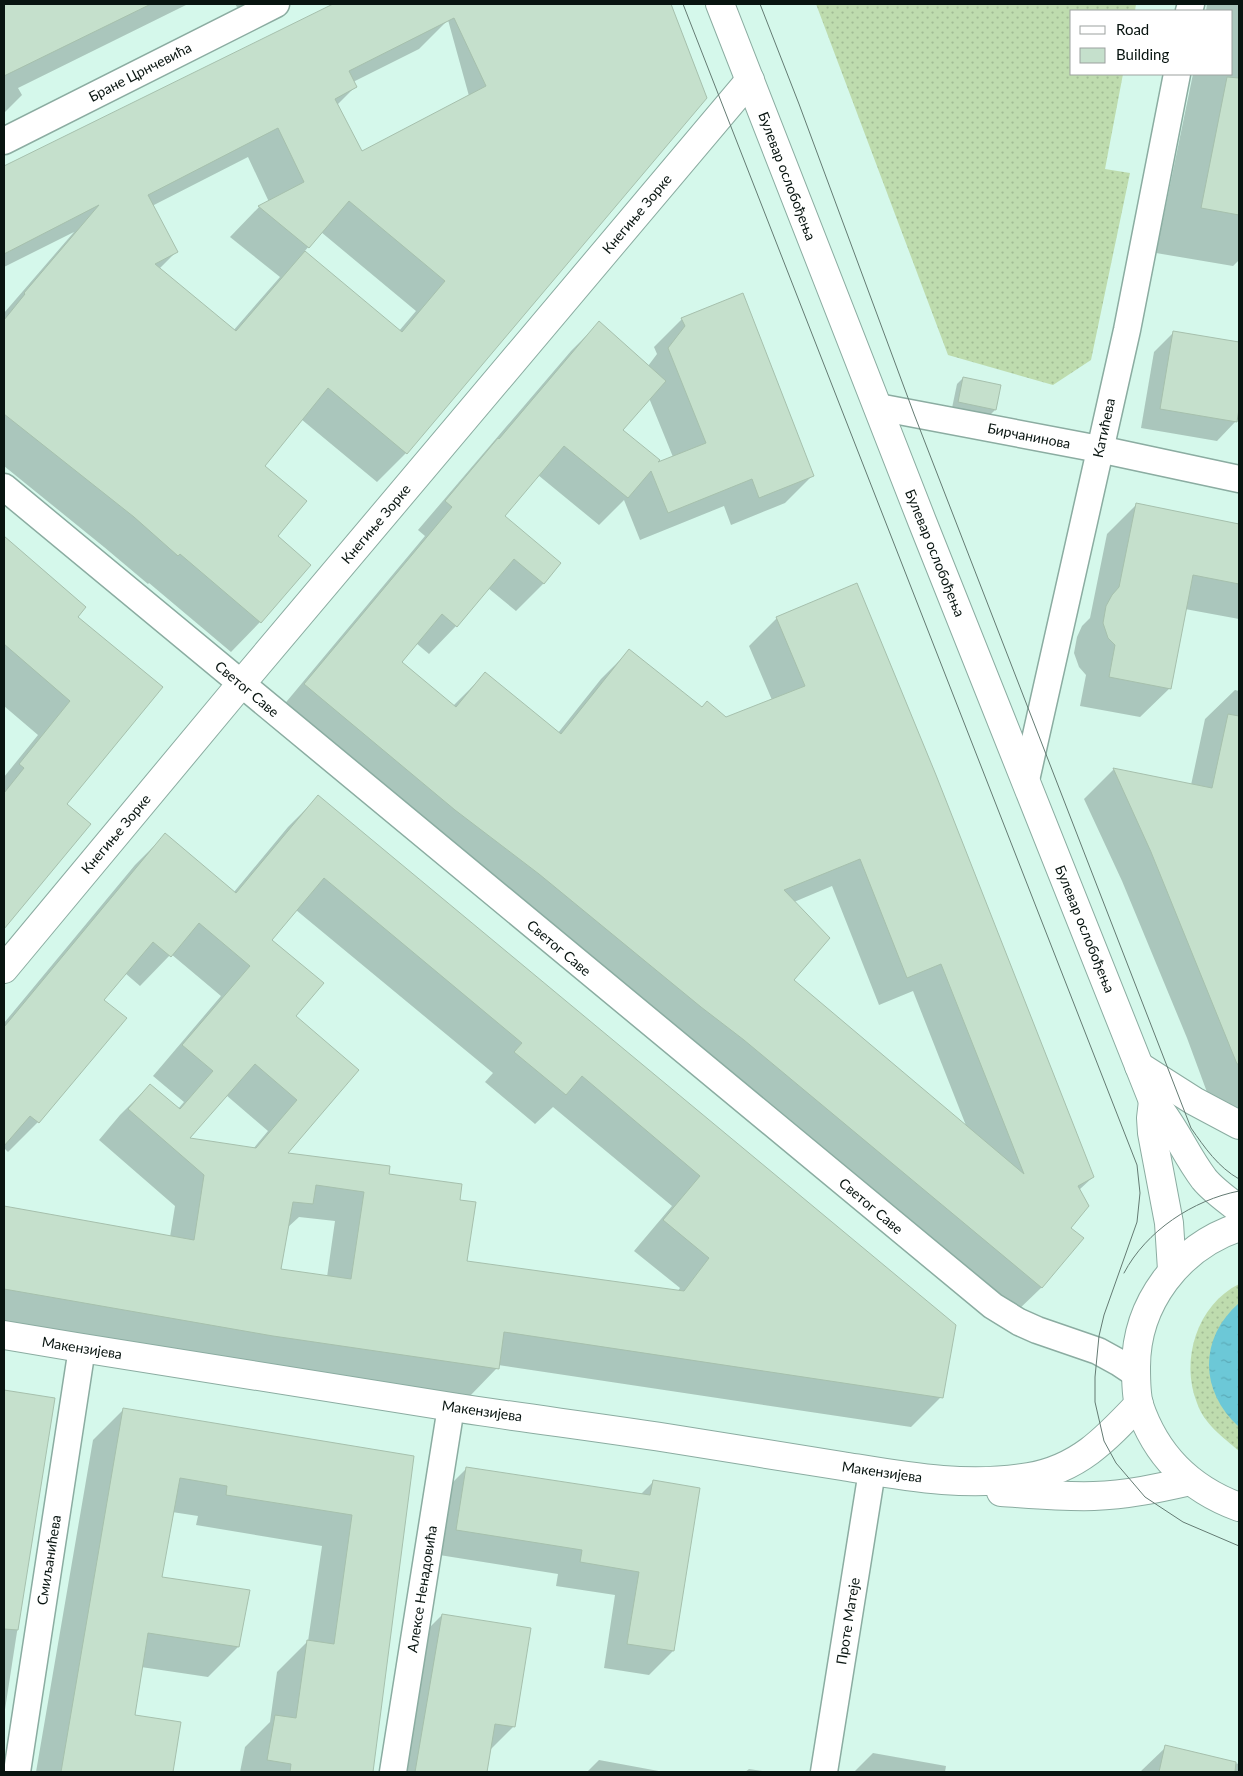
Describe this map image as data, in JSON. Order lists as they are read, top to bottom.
{
  "streets": {
    "main road": ["Булевар ослобођења", "Кнегиње Зорке", "Макензијева"],
    "street": [
      "Бране Црнчевића",
      "Катићева",
      "Бирчанинова",
      "Светог Саве",
      "Смиљанићева",
      "Алексе Ненадовића",
      "Проте Матеје"
    ]
  },
  "crossings": [
    ["Булевар ослобођења", "Кнегиње Зорке"],
    ["Булевар ослобођења", "Катићева"],
    ["Булевар ослобођења", "Бирчанинова"],
    ["Кнегиње Зорке", "Светог Саве"],
    ["Катићева", "Бирчанинова"],
    ["Макензијева", "Смиљанићева"],
    ["Макензијева", "Алексе Ненадовића"],
    ["Макензијева", "Проте Матеје"]
  ],
  "legend": ["Road", "Building"]
}
